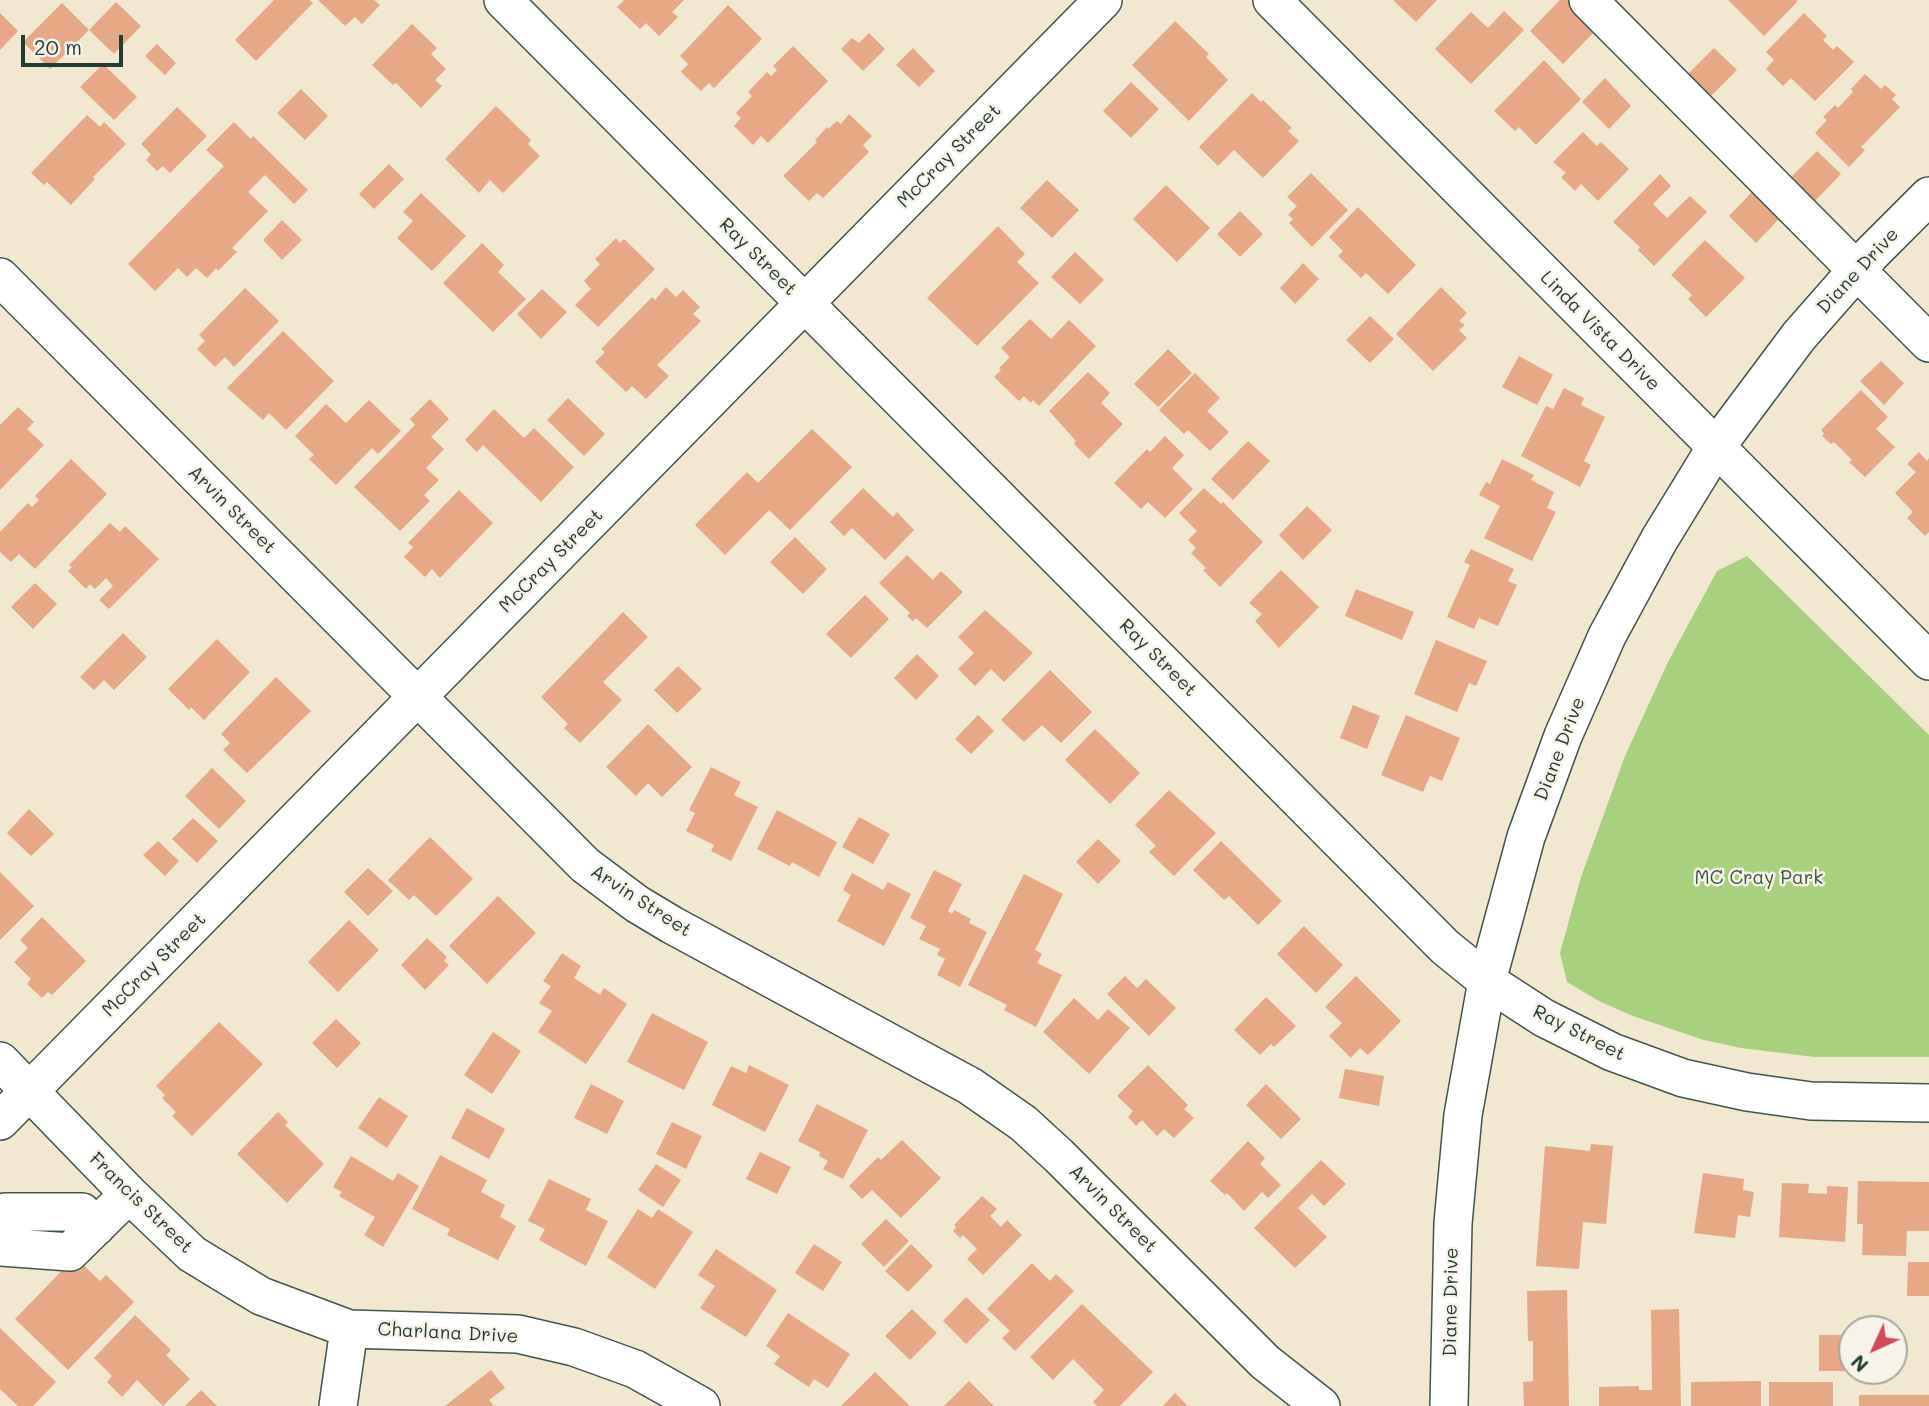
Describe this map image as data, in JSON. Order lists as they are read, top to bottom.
{
  "streets": {
    "street": [
      "McCray Street",
      "Ray Street",
      "Diane Drive",
      "Linda Vista Drive",
      "Arvin Street",
      "Francis Street",
      "Charlana Drive"
    ]
  },
  "crossings": [
    ["McCray Street", "Ray Street"],
    ["McCray Street", "Arvin Street"],
    ["McCray Street", "Francis Street"],
    ["Ray Street", "Diane Drive"],
    ["Diane Drive", "Linda Vista Drive"],
    ["Francis Street", "Charlana Drive"]
  ],
  "parks": ["MC Cray Park"],
  "scale_bar": "20 m",
  "north": "bottom left"
}
